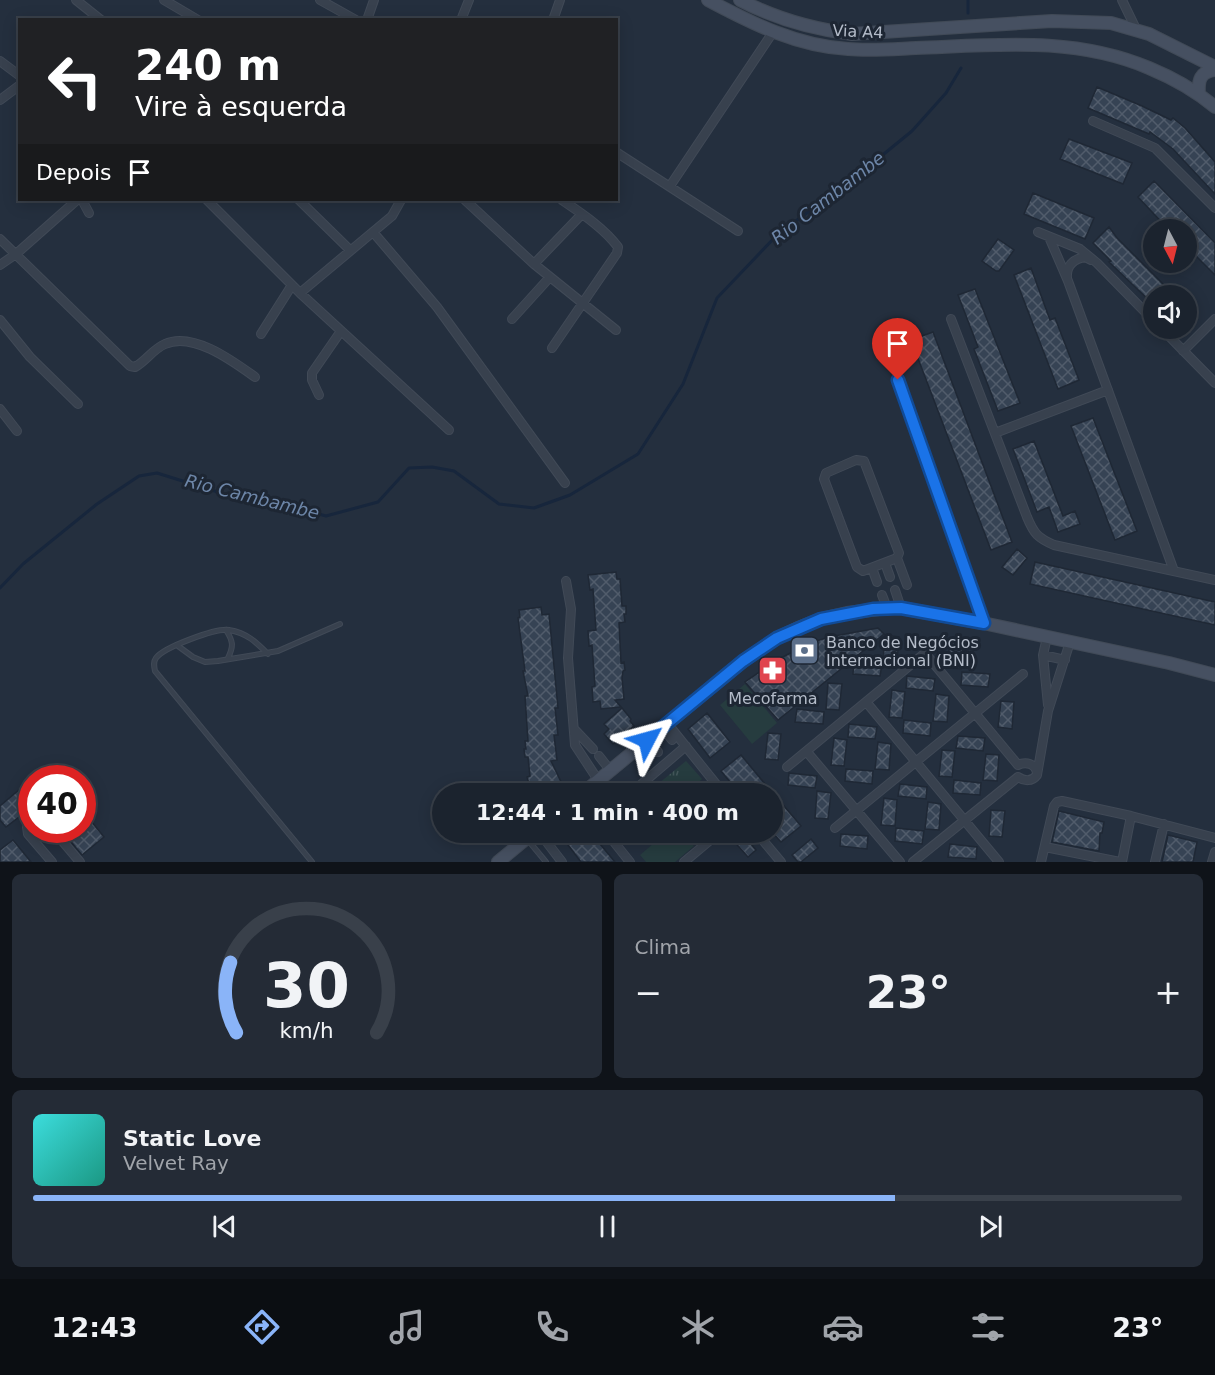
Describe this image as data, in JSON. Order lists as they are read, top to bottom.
{
  "streets": {
    "main road": ["Via A4"]
  },
  "water": ["Rio Cambambe"],
  "places": {
    "bank": ["Banco de Negócios Internacional (BNI)"],
    "pharmacy": ["Mecofarma"]
  },
  "north": "bottom",
  "page": {
    "turn": ["240 m", "Vire à esquerda"],
    "then": "Depois",
    "limit": "40",
    "trip": "12:44 · 1 min · 400 m",
    "tile": "Clima",
    "heat": ["−", "23°", "+"],
    "song": ["Static Love", "Velvet Ray"],
    "tabs": ["12:43", "23°"],
    "gauge": ["30", "km/h"]
  }
}
